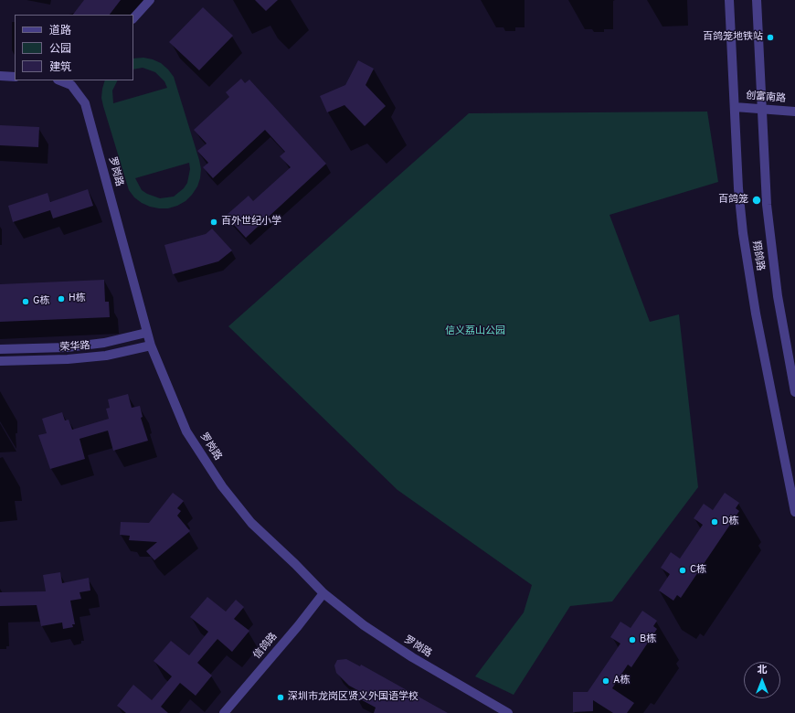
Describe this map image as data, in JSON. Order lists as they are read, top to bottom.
{
  "streets": {
    "street": [
      "创富南路",
      "罗岗路",
      "翔鸽路",
      "荣华路",
      "信鸽路"
    ]
  },
  "crossings": [
    ["创富南路", "翔鸽路"],
    ["罗岗路", "荣华路"],
    ["罗岗路", "信鸽路"]
  ],
  "parks": ["信义荔山公园"],
  "places": [
    "百鸽笼地铁站",
    "百鸽笼",
    "百外世纪小学",
    "H栋",
    "G栋",
    "D栋",
    "C栋",
    "B栋",
    "A栋",
    "深圳市龙岗区贤义外国语学校"
  ],
  "legend": ["道路", "公园", "建筑"],
  "north": "top"
}
